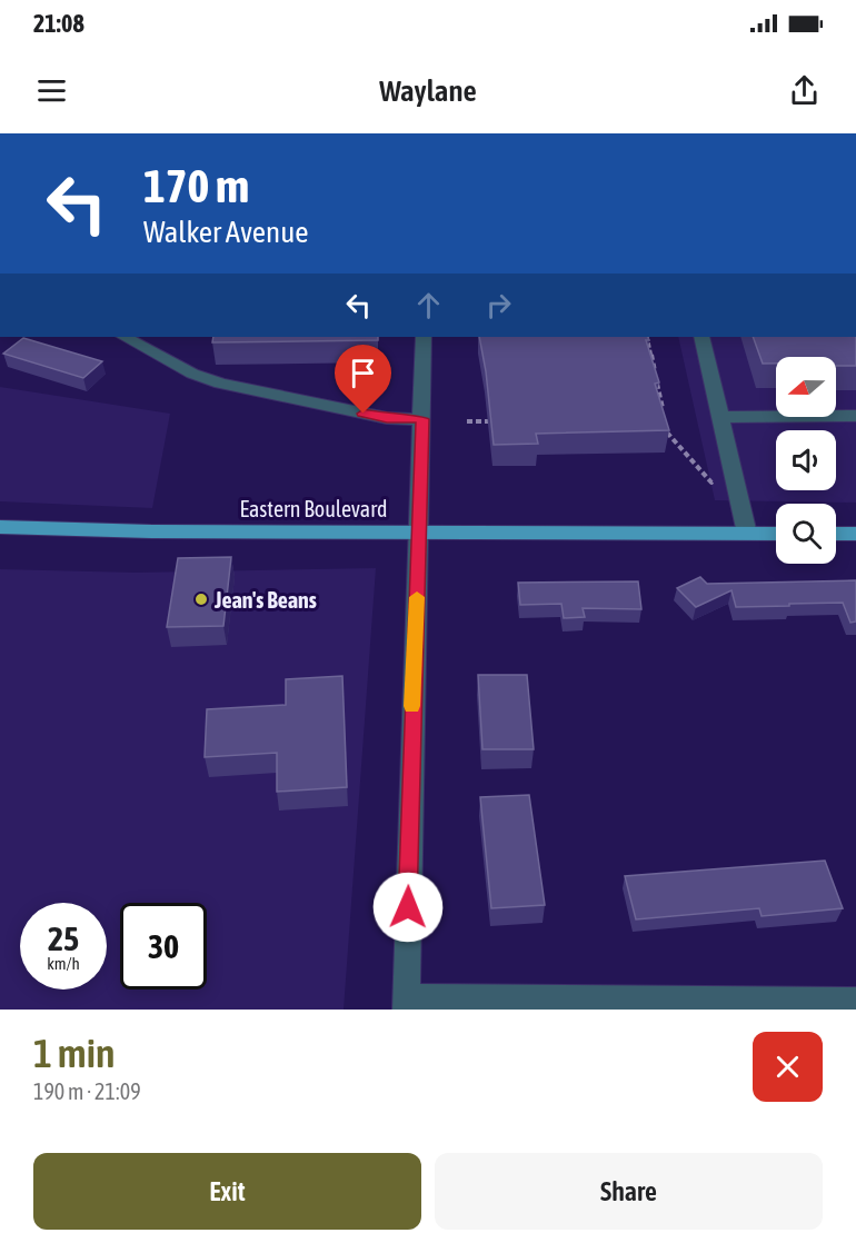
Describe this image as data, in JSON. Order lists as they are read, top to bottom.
{
  "streets": {
    "main road": ["Eastern Boulevard"]
  },
  "places": ["Jean's Beans"],
  "north": "left",
  "page": {
    "status": "21:08",
    "header": "Waylane",
    "turn": ["170 m", "Walker Avenue"],
    "speed": "25 km/h",
    "limit": "30",
    "heading": ["1 min", "190 m · 21:09"],
    "buttons": ["Exit", "Share"]
  }
}
